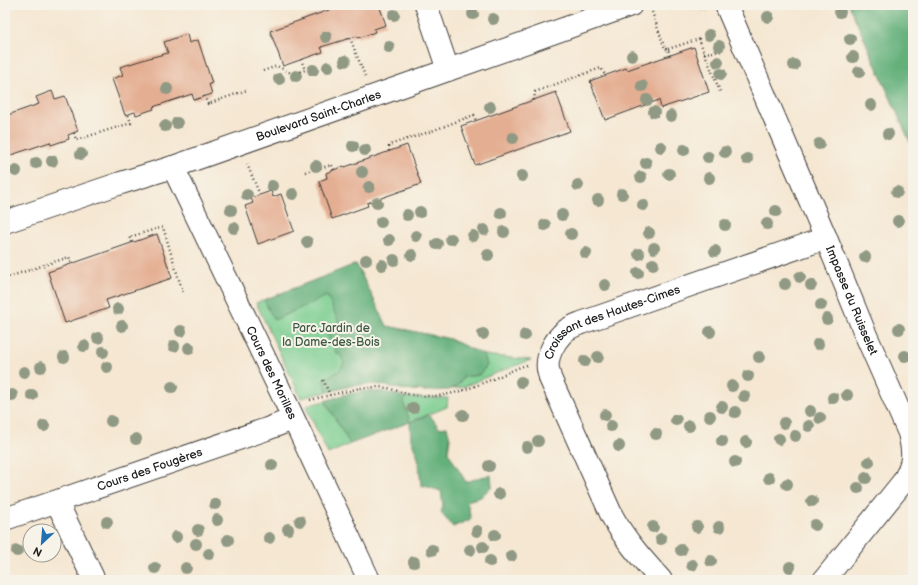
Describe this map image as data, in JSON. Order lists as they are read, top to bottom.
{
  "streets": {
    "street": [
      "Boulevard Saint-Charles",
      "Impasse du Ruisselet",
      "Croissant des Hautes-Cimes",
      "Cours des Morilles",
      "Cours des Fougères"
    ]
  },
  "crossings": [
    ["Boulevard Saint-Charles", "Cours des Morilles"],
    ["Impasse du Ruisselet", "Croissant des Hautes-Cimes"],
    ["Cours des Morilles", "Cours des Fougères"]
  ],
  "parks": ["Parc Jardin de la Dame-des-Bois"],
  "north": "bottom left"
}
